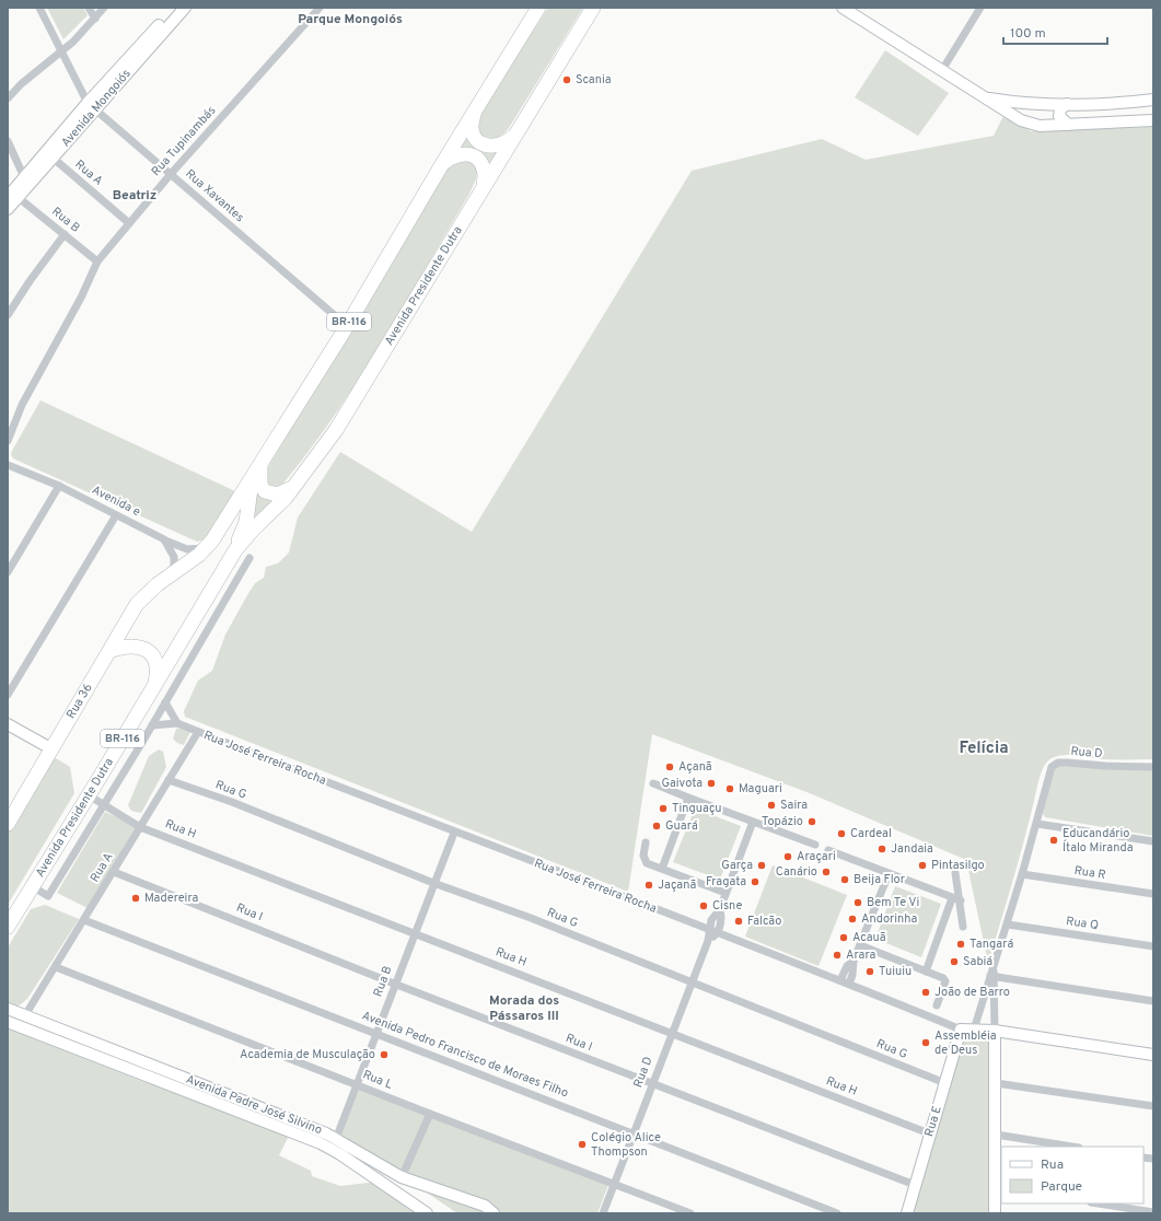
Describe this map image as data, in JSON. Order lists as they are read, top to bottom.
{
  "streets": {
    "highway": ["Avenida Presidente Dutra", "BR-116", "Rua 36"],
    "main road": [
      "Avenida Mongoiós",
      "Rua José Ferreira Rocha",
      "Avenida Padre José Silvino",
      "Rua E"
    ],
    "street": [
      "Rua Tupinambás",
      "Rua A",
      "Rua Xavantes",
      "Rua B",
      "Avenida e",
      "Rua D",
      "Rua G",
      "Rua H",
      "Rua R",
      "Rua I",
      "Rua Q",
      "Avenida Pedro Francisco de Moraes Filho",
      "Rua L"
    ]
  },
  "crossings": [
    ["Avenida Mongoiós", "Rua A"],
    ["Avenida Mongoiós", "Rua Xavantes"],
    ["Avenida Mongoiós", "Rua B"],
    ["Rua Tupinambás", "Rua A"],
    ["Rua Tupinambás", "Rua Xavantes"],
    ["Rua Tupinambás", "Rua B"],
    ["Rua A", "Rua José Ferreira Rocha"],
    ["Rua A", "Rua G"],
    ["Rua A", "Rua H"],
    ["Rua A", "Rua I"],
    ["Rua A", "Avenida Pedro Francisco de Moraes Filho"],
    ["Rua A", "Rua L"],
    ["Rua A", "Avenida Padre José Silvino"],
    ["Rua Xavantes", "Avenida Presidente Dutra"],
    ["Rua B", "Rua José Ferreira Rocha"],
    ["Rua B", "Rua G"],
    ["Rua B", "Rua H"],
    ["Rua B", "Rua I"],
    ["Rua B", "Avenida Pedro Francisco de Moraes Filho"],
    ["Rua B", "Rua L"],
    ["Rua B", "Avenida Padre José Silvino"],
    ["Avenida Presidente Dutra", "Rua 36"],
    ["Avenida Presidente Dutra", "Rua H"],
    ["Avenida e", "Rua 36"],
    ["Rua D", "Rua José Ferreira Rocha"],
    ["Rua D", "Rua G"],
    ["Rua D", "Rua H"],
    ["Rua D", "Rua I"],
    ["Rua D", "Avenida Pedro Francisco de Moraes Filho"],
    ["Rua D", "Rua L"],
    ["Rua José Ferreira Rocha", "Rua E"],
    ["Rua G", "Rua E"],
    ["Rua H", "Rua E"],
    ["Rua I", "Rua E"]
  ],
  "districts": [
    "Parque Mongoiós",
    "Beatriz",
    "Felícia",
    "Morada dos Pássaros III"
  ],
  "places": [
    "Scania",
    "Açanã",
    "Gaivota",
    "Maguari",
    "Saira",
    "Tinguaçu",
    "Topázio",
    "Guará",
    "Cardeal",
    "Educandário Ítalo Miranda",
    "Jandaia",
    "Araçari",
    "Garça",
    "Pintasilgo",
    "Canário",
    "Beija Flor",
    "Fragata",
    "Jaçanã",
    "Madereira",
    "Bem Te Vi",
    "Cisne",
    "Andorinha",
    "Falcão",
    "Acauã",
    "Tangará",
    "Arara",
    "Sabiá",
    "Tuiuiu",
    "João de Barro",
    "Assembléia de Deus",
    "Academia de Musculação",
    "Colégio Alice Thompson"
  ],
  "legend": ["Rua", "Parque"],
  "scale_bar": "100 m"
}
